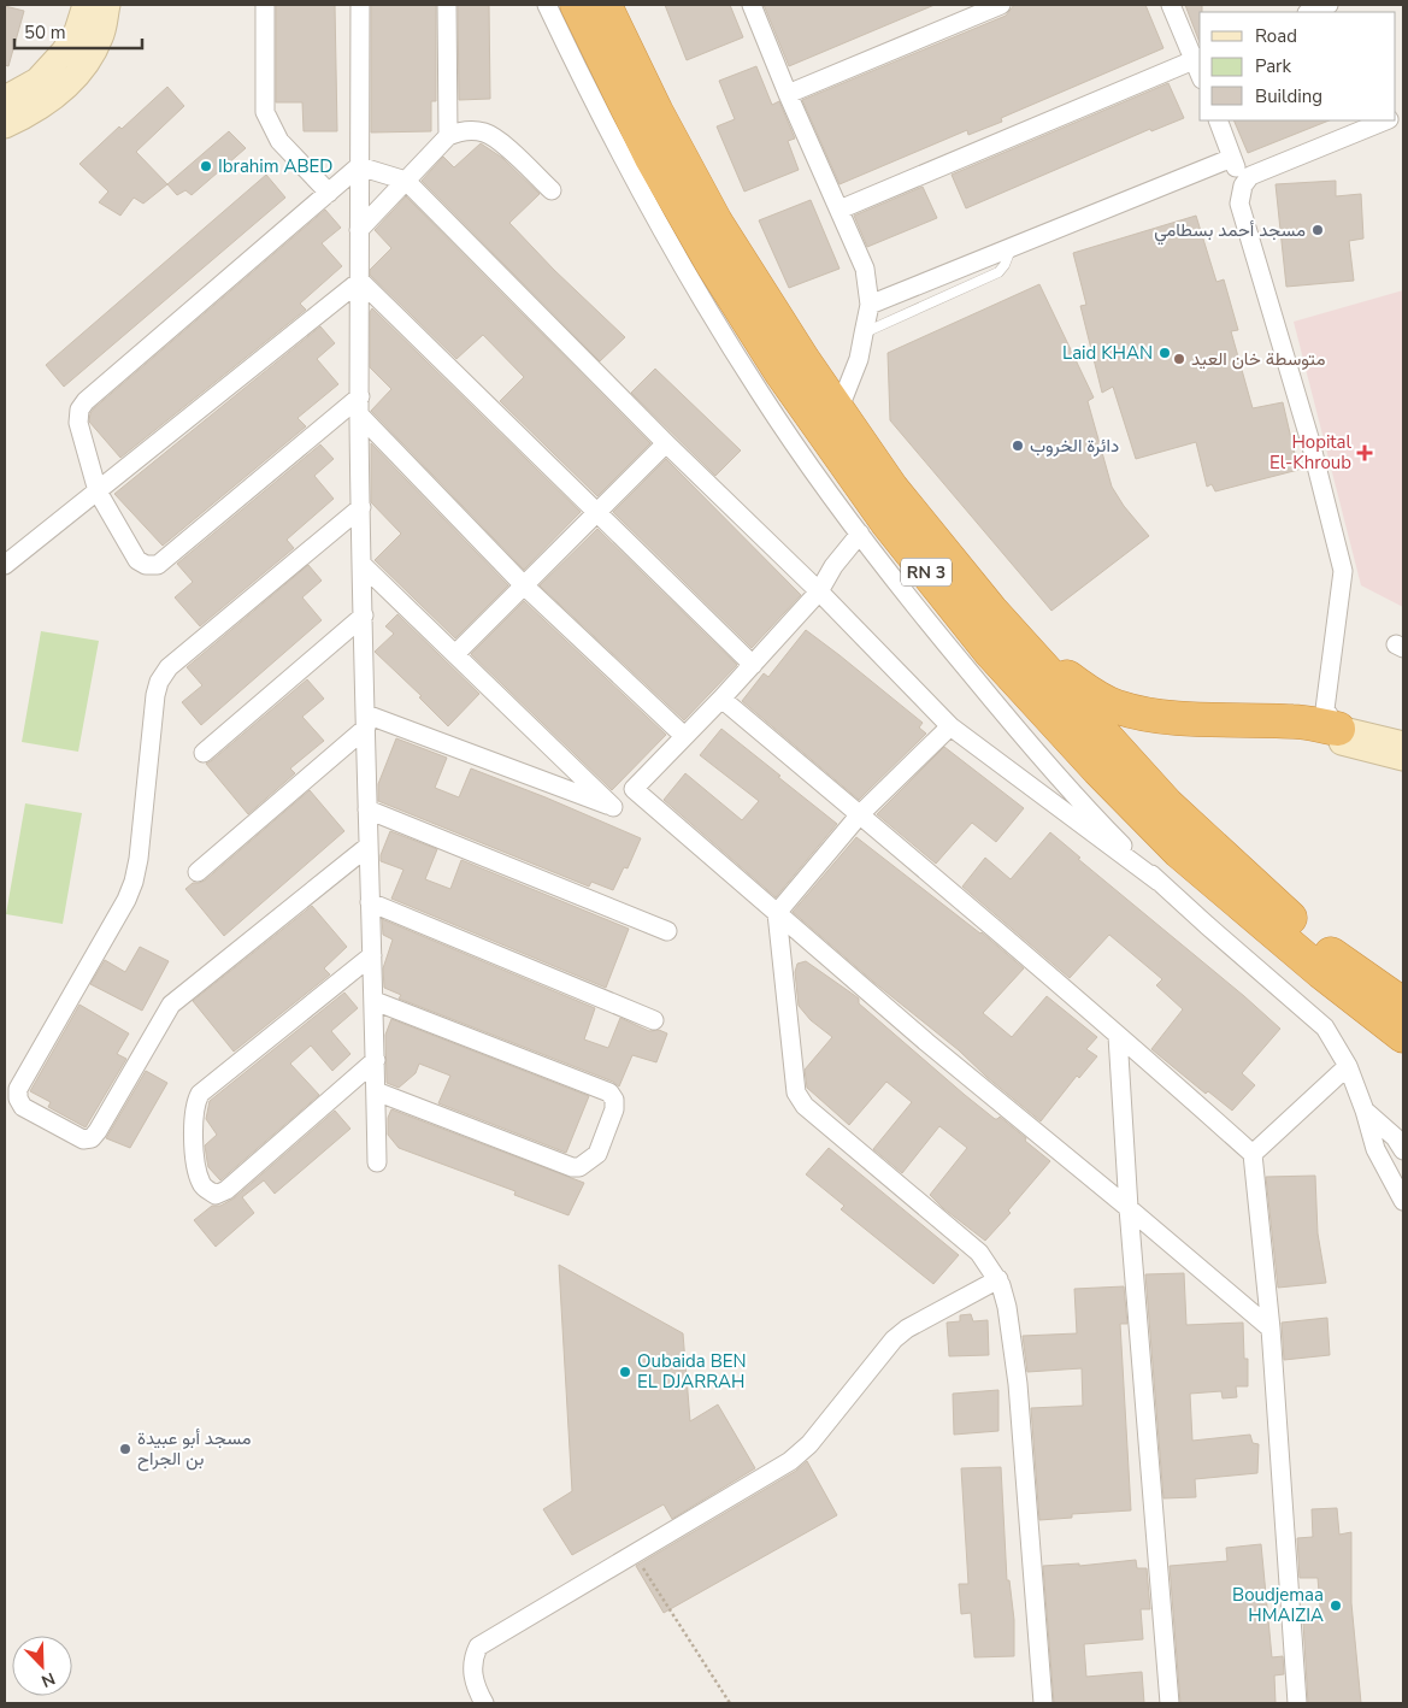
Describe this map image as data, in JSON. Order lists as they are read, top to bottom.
{
  "streets": {
    "highway": ["RN 3"]
  },
  "places": {
    "other": [
      "Ibrahim ABED",
      "مسجد أحمد بسطامي",
      "Laid KHAN",
      "متوسطة خان العيد",
      "دائرة الخروب",
      "Oubaida BEN EL DJARRAH",
      "مسجد أبو عبيدة بن الجراح",
      "Boudjemaa HMAIZIA"
    ],
    "health": ["Hopital El-Khroub"]
  },
  "legend": ["Road", "Park", "Building"],
  "scale_bar": "50 m",
  "north": "bottom right"
}
